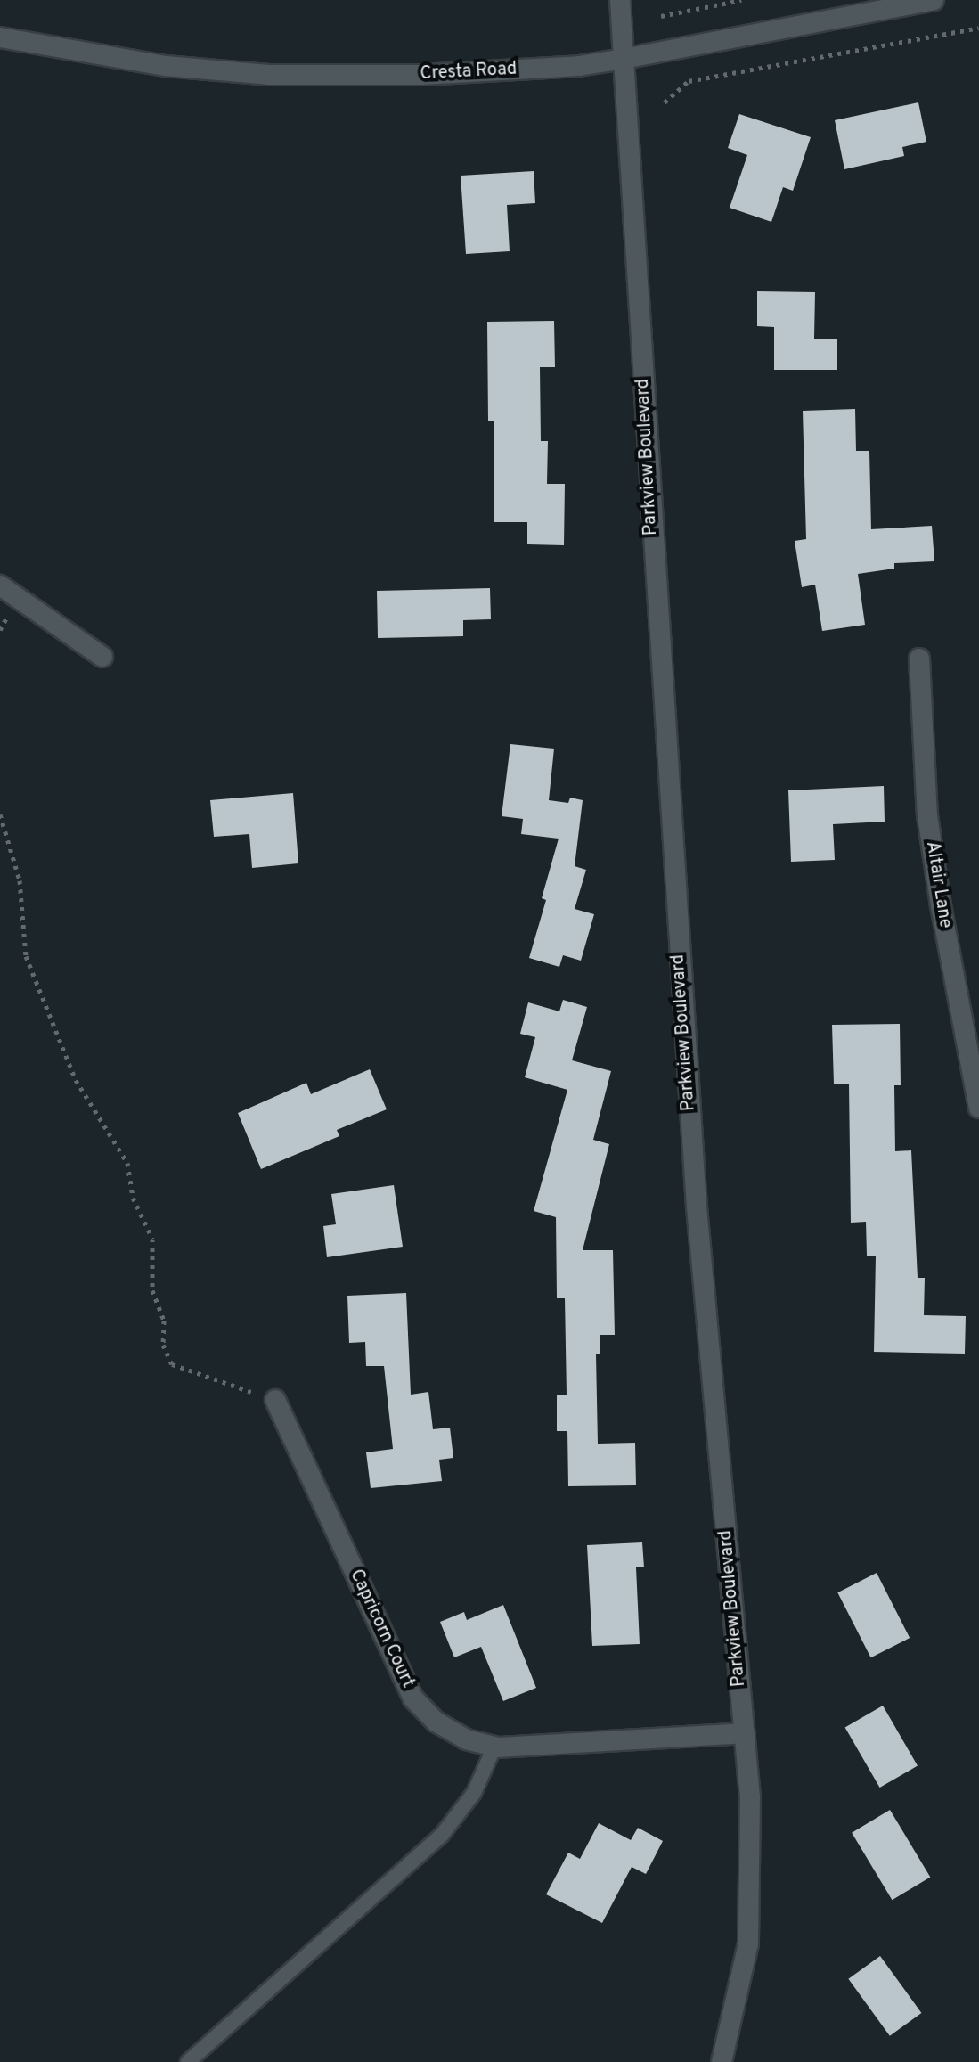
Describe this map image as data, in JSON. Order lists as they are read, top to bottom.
{
  "streets": {
    "street": [
      "Cresta Road",
      "Parkview Boulevard",
      "Altair Lane",
      "Capricorn Court"
    ]
  },
  "crossings": [
    ["Cresta Road", "Parkview Boulevard"],
    ["Parkview Boulevard", "Capricorn Court"]
  ]
}
